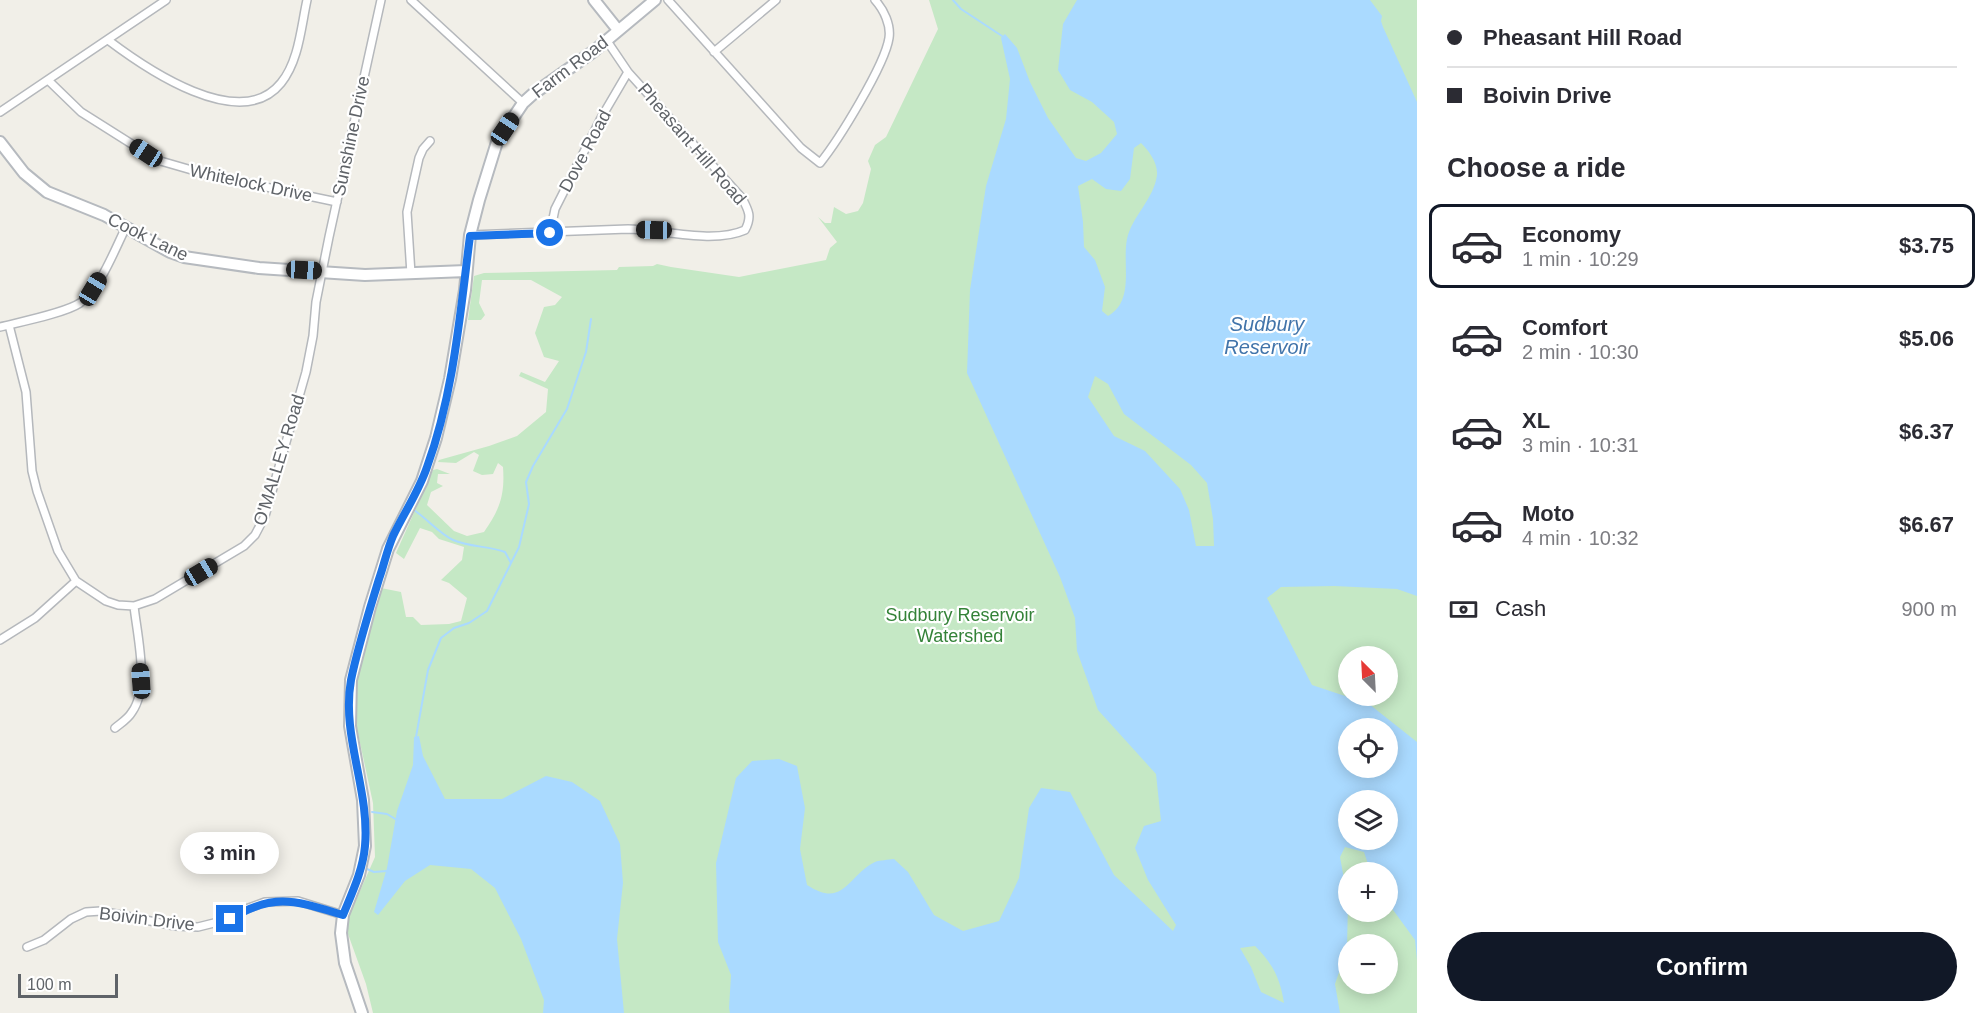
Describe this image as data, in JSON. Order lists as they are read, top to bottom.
{
  "streets": {
    "street": [
      "Farm Road",
      "Sunshine Drive",
      "Pheasant Hill Road",
      "Dove Road",
      "Whitelock Drive",
      "Cook Lane",
      "O'MALLEY Road",
      "Boivin Drive"
    ]
  },
  "crossings": [
    ["Farm Road", "Pheasant Hill Road"],
    ["Farm Road", "Cook Lane"],
    ["Farm Road", "Boivin Drive"],
    ["Sunshine Drive", "Whitelock Drive"],
    ["Sunshine Drive", "Cook Lane"],
    ["Sunshine Drive", "O'MALLEY Road"],
    ["Pheasant Hill Road", "Dove Road"],
    ["Cook Lane", "O'MALLEY Road"]
  ],
  "water": ["Sudbury Reservoir"],
  "parks": ["Sudbury Reservoir Watershed"],
  "scale_bar": "100 m",
  "north": "top left",
  "page": {
    "banner": ["Pheasant Hill Road", "Boivin Drive"],
    "heading": "Choose a ride",
    "list": [
      {
        "name": "Economy",
        "note": "1 min · 10:29",
        "value": "$3.75"
      },
      {
        "name": "Comfort",
        "note": "2 min · 10:30",
        "value": "$5.06"
      },
      {
        "name": "XL",
        "note": "3 min · 10:31",
        "value": "$6.37"
      },
      {
        "name": "Moto",
        "note": "4 min · 10:32",
        "value": "$6.67"
      }
    ],
    "pay": ["Cash", "900 m"],
    "map_buttons": ["+", "−"],
    "bubble": "3 min",
    "buttons": "Confirm",
    "scale": "100 m"
  }
}
